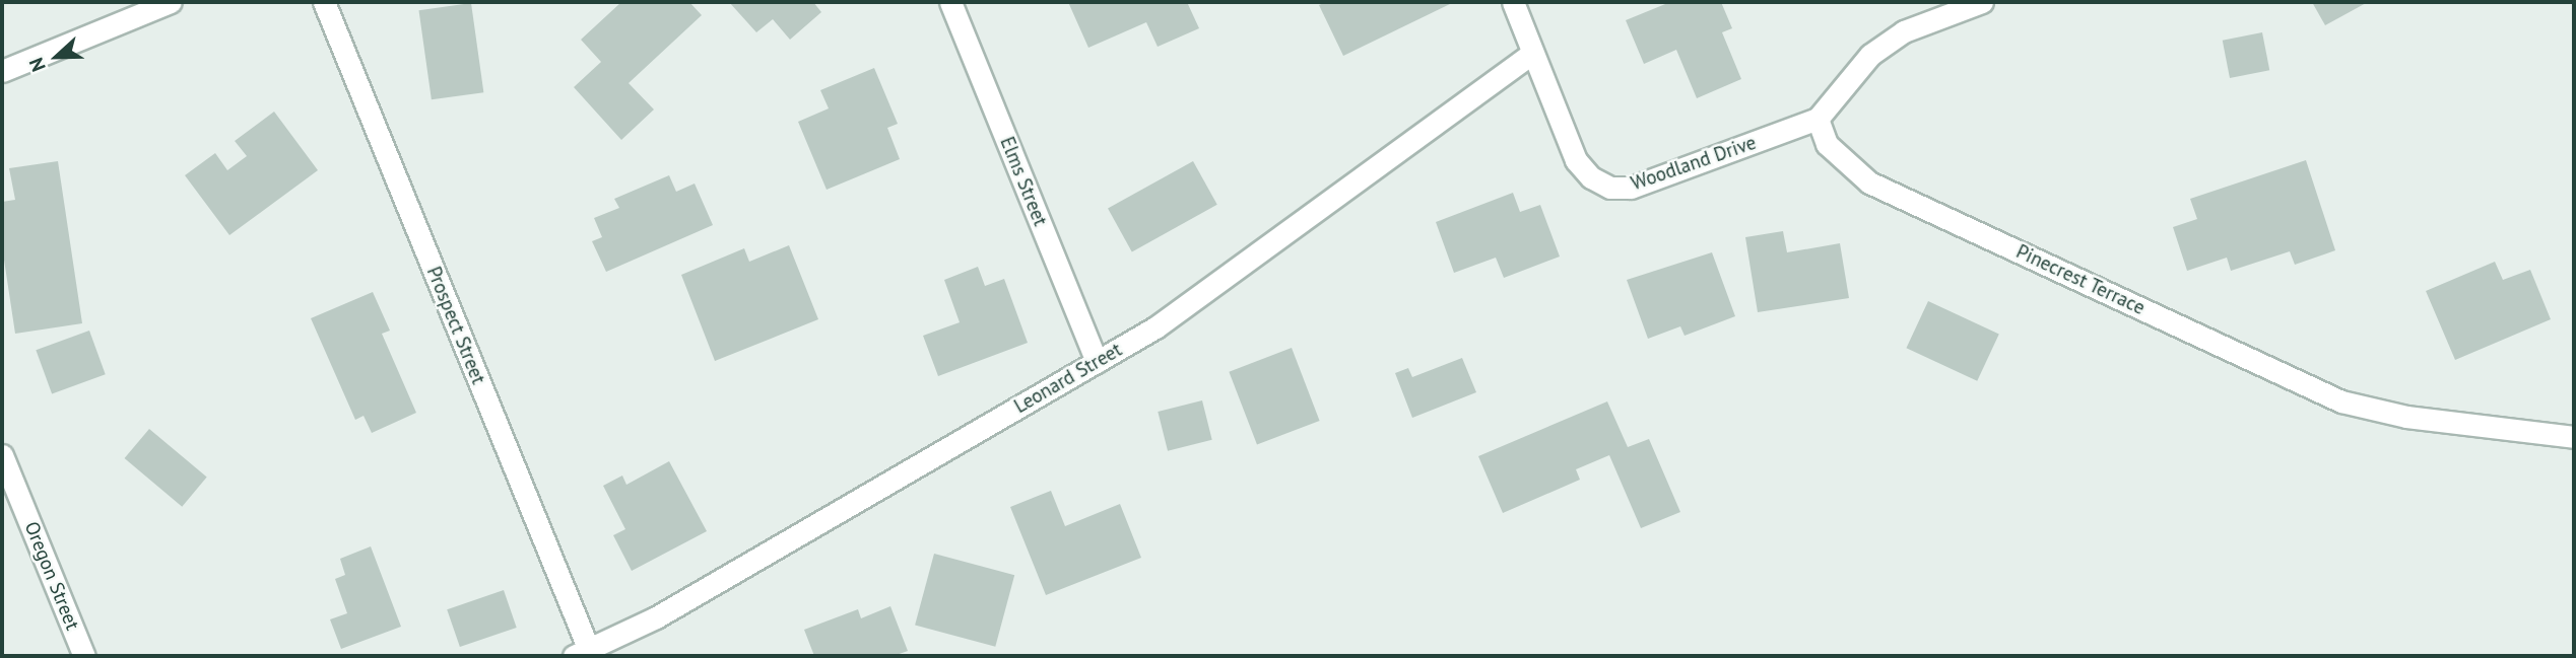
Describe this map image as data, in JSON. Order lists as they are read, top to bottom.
{
  "streets": {
    "street": [
      "Woodland Drive",
      "Elms Street",
      "Pinecrest Terrace",
      "Prospect Street",
      "Leonard Street",
      "Oregon Street"
    ]
  },
  "crossings": [
    ["Woodland Drive", "Pinecrest Terrace"],
    ["Woodland Drive", "Leonard Street"],
    ["Elms Street", "Leonard Street"],
    ["Prospect Street", "Leonard Street"]
  ],
  "north": "left"
}
